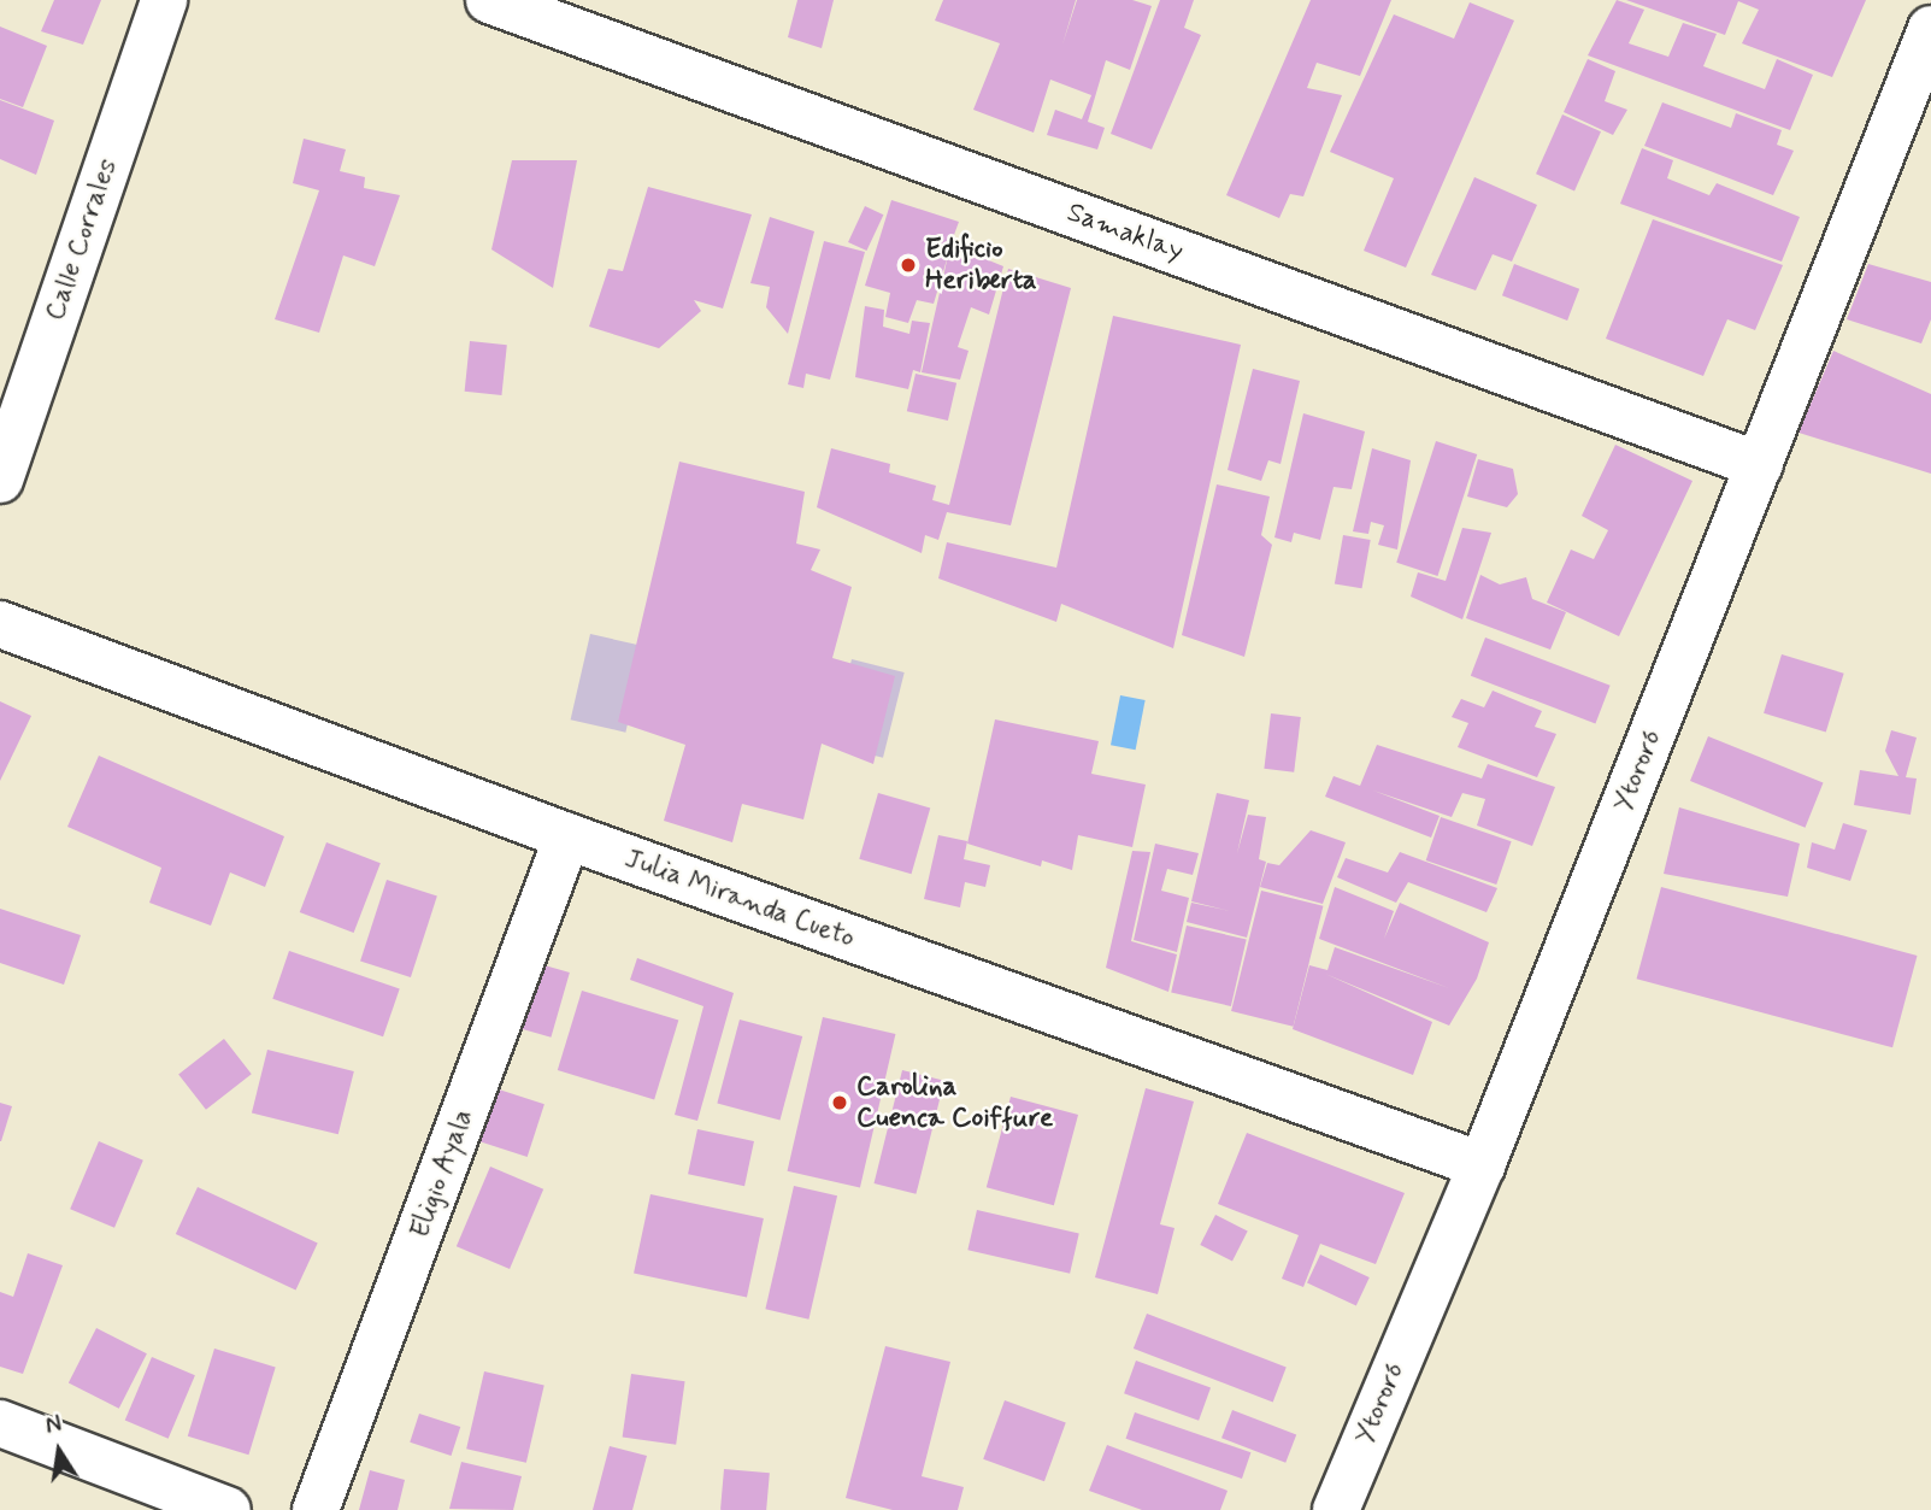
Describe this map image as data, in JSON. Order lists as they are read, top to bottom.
{
  "streets": {
    "street": [
      "Samaklay",
      "Calle Corrales",
      "Ytororó",
      "Julia Miranda Cueto",
      "Eligio Ayala"
    ]
  },
  "crossings": [
    ["Samaklay", "Ytororó"],
    ["Ytororó", "Julia Miranda Cueto"],
    ["Julia Miranda Cueto", "Eligio Ayala"]
  ],
  "places": ["Edificio Heriberta", "Carolina Cuenca Coiffure"],
  "north": "top"
}
